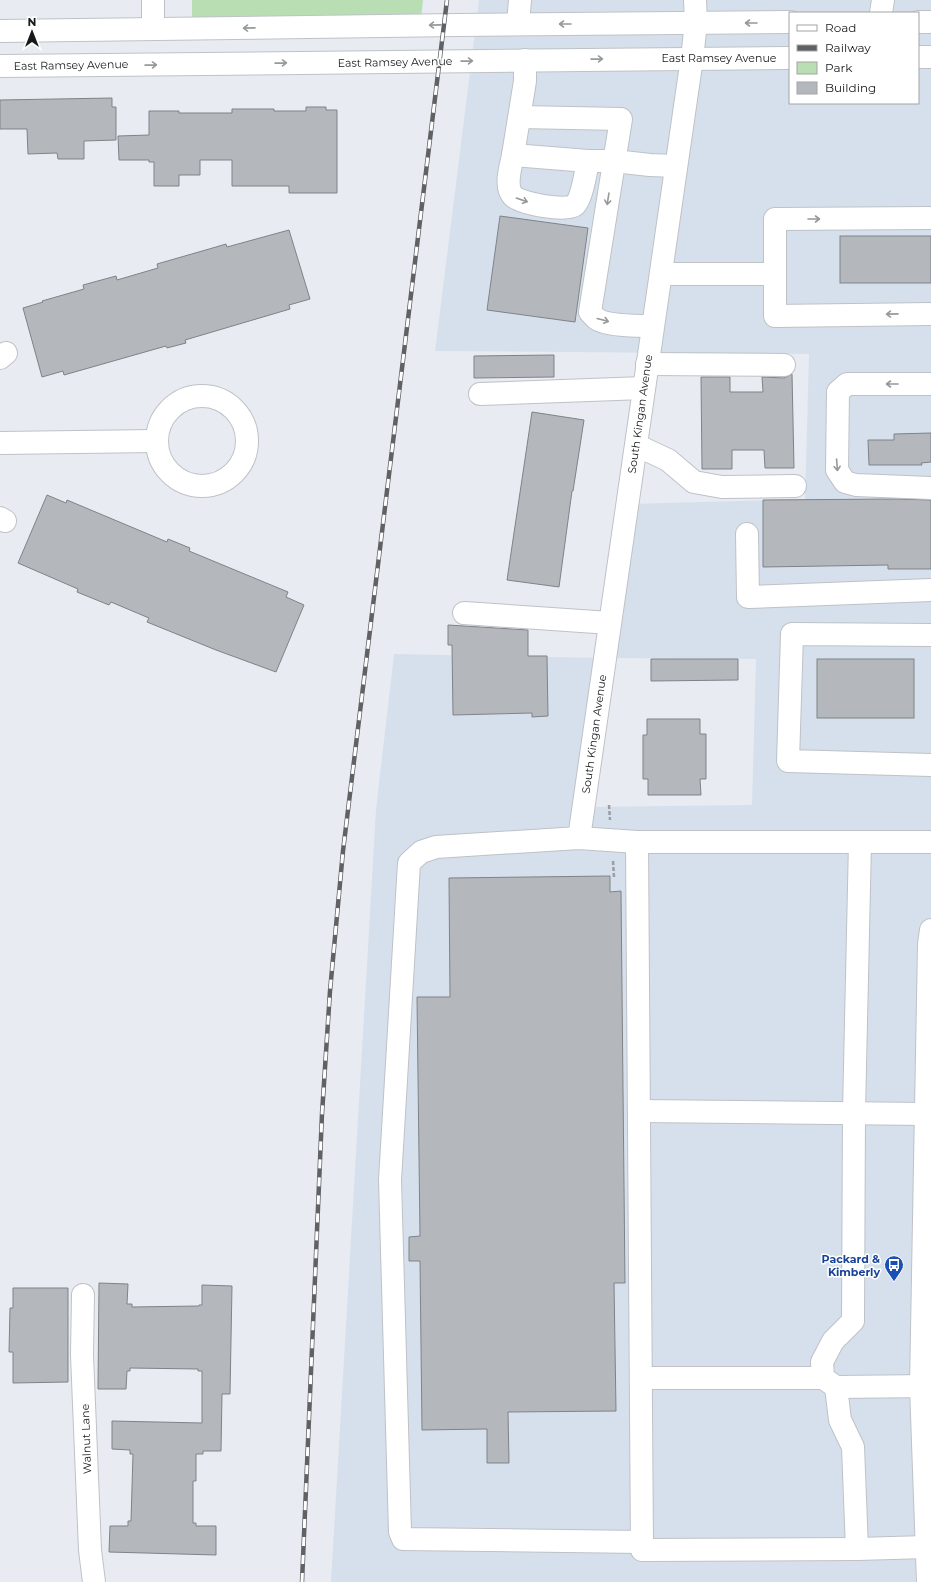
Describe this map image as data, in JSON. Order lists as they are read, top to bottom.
{
  "streets": {
    "street": ["East Ramsey Avenue", "South Kingan Avenue", "Walnut Lane"]
  },
  "crossings": [
    ["East Ramsey Avenue", "South Kingan Avenue"]
  ],
  "places": {
    "bus stop": ["Packard & Kimberly"]
  },
  "legend": [
    "Road",
    "Railway",
    "Park",
    "Building"
  ],
  "north": "top"
}
